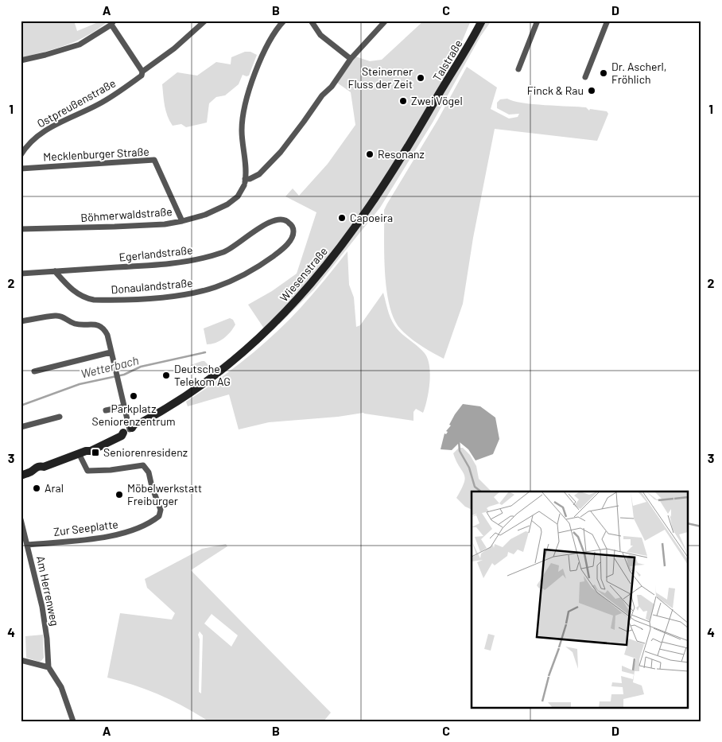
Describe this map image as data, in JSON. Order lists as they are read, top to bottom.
{
  "streets": {
    "main road": ["Talstraße", "Wiesenstraße"],
    "street": [
      "Ostpreußenstraße",
      "Mecklenburger Straße",
      "Böhmerwaldstraße",
      "Egerlandstraße",
      "Donaulandstraße",
      "Zur Seeplatte",
      "Am Herrenweg"
    ]
  },
  "crossings": [
    ["Talstraße", "Wiesenstraße"],
    ["Mecklenburger Straße", "Böhmerwaldstraße"],
    ["Egerlandstraße", "Donaulandstraße"],
    ["Wiesenstraße", "Zur Seeplatte"],
    ["Zur Seeplatte", "Am Herrenweg"]
  ],
  "water": ["Wetterbach"],
  "places": {
    "other": [
      "Dr. Ascherl, Fröhlich",
      "Steinerner Fluss der Zeit",
      "Finck & Rau",
      "Zwei Vögel",
      "Resonanz",
      "Capoeira",
      "Deutsche Telekom AG",
      "Parkplatz Seniorenzentrum",
      "Aral",
      "Möbelwerkstatt Freiburger"
    ],
    "transit": ["Seniorenresidenz"]
  },
  "grid": {
    "columns": [
      "A",
      "B",
      "C",
      "D"
    ],
    "rows": [
      "1",
      "2",
      "3",
      "4"
    ]
  }
}
